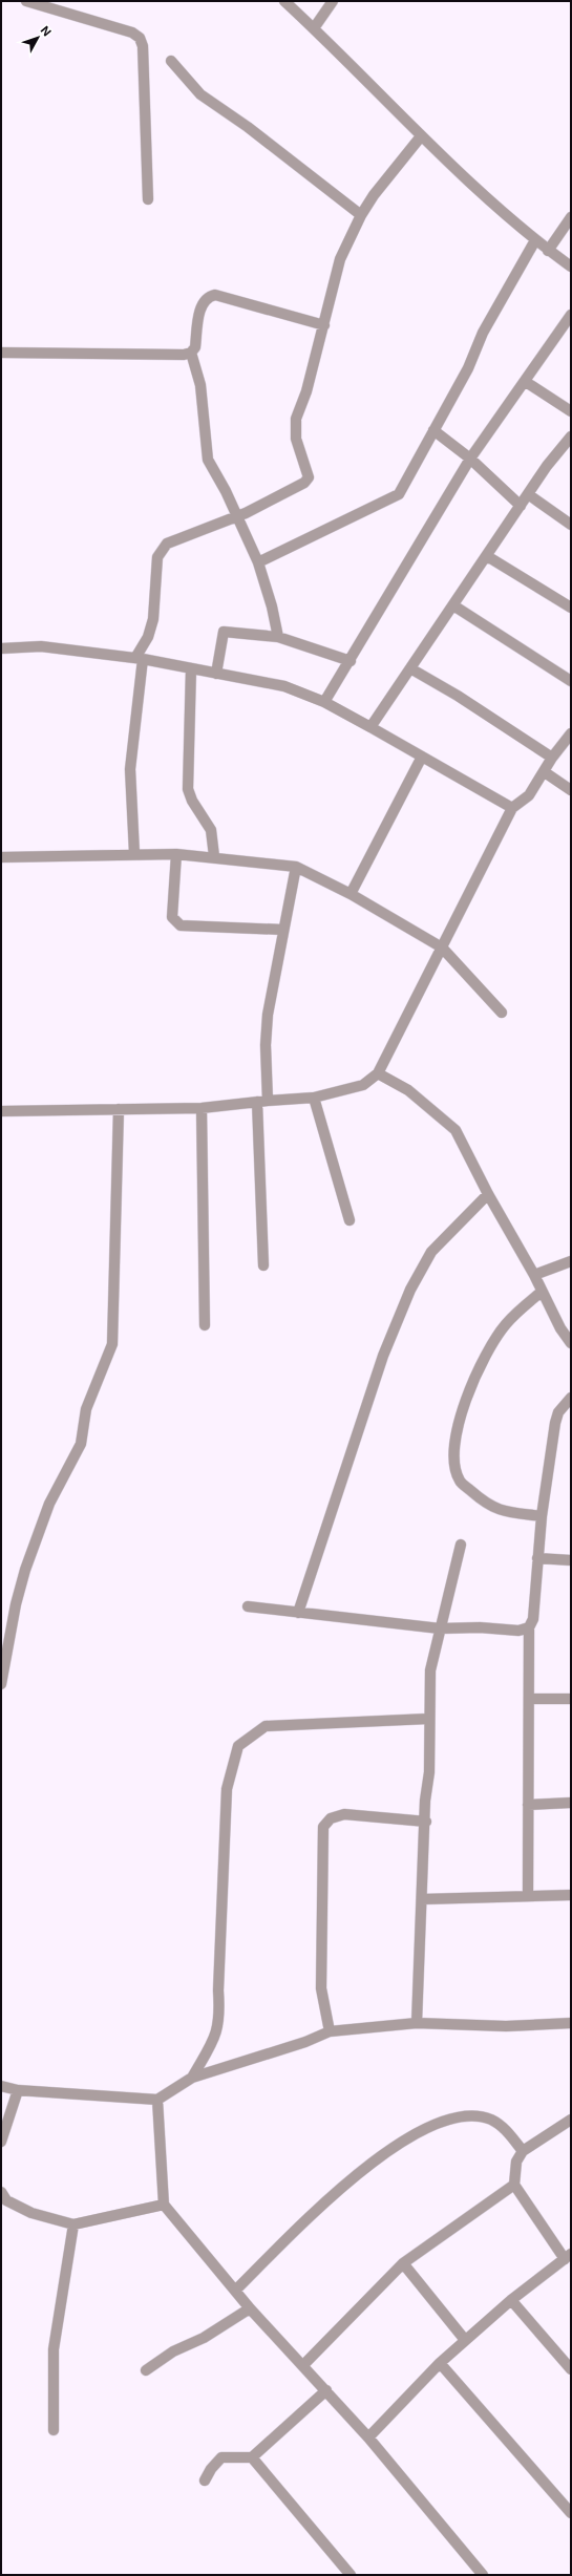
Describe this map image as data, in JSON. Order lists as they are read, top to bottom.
{
  "north": "top right"
}
